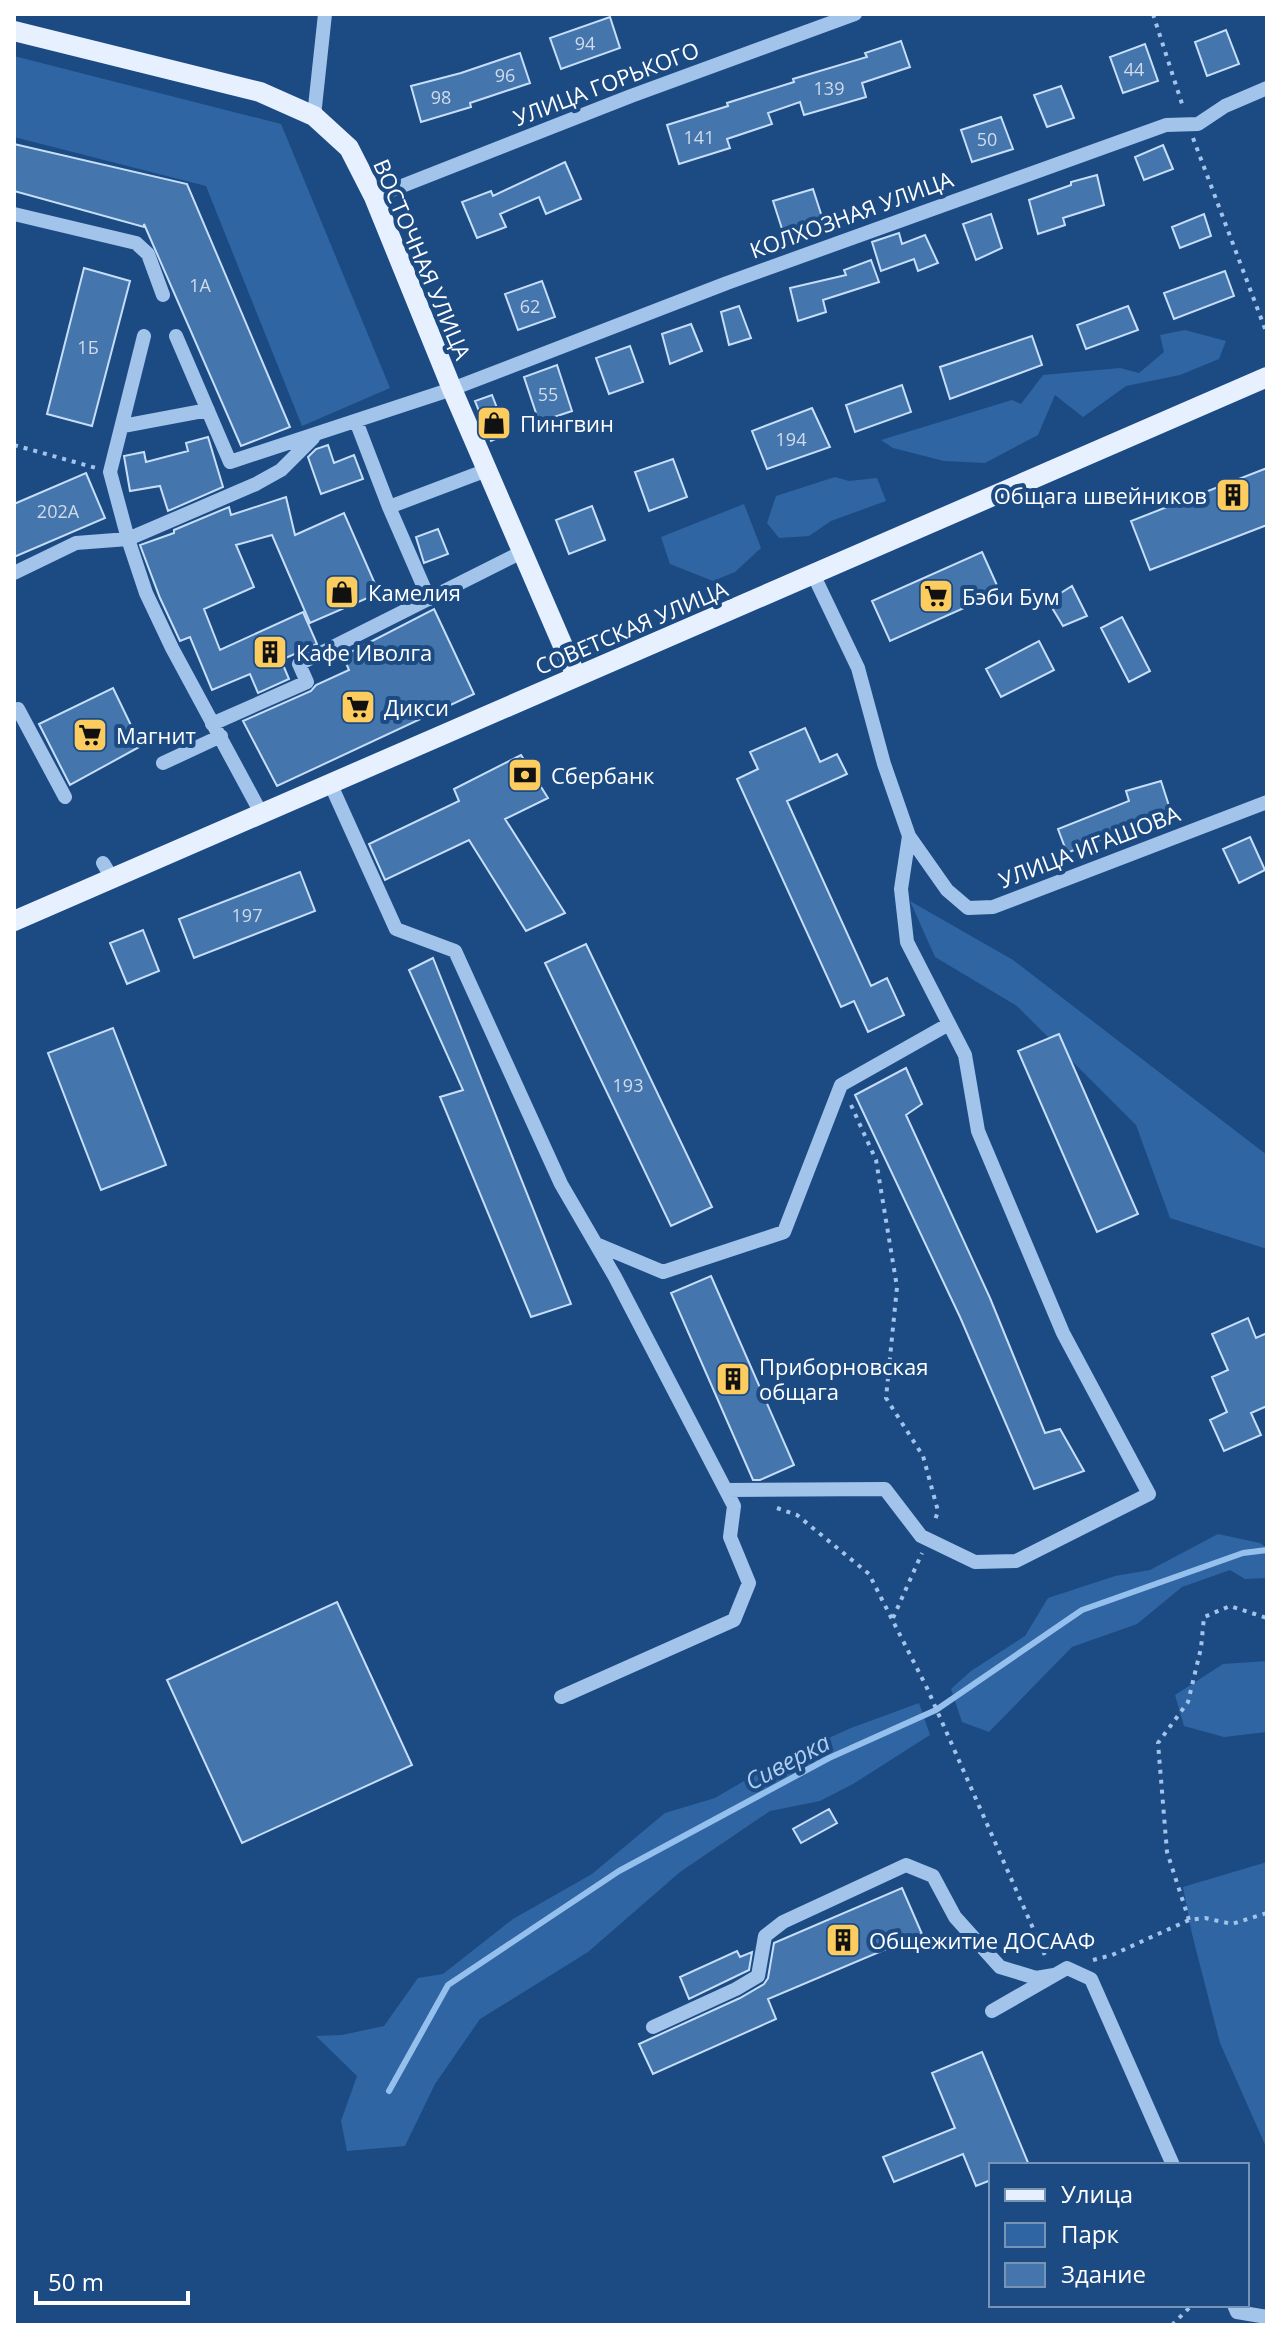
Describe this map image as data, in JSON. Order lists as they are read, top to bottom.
{
  "streets": {
    "main road": ["ВОСТОЧНАЯ УЛИЦА", "СОВЕТСКАЯ УЛИЦА"],
    "street": ["УЛИЦА ГОРЬКОГО", "КОЛХОЗНАЯ УЛИЦА", "УЛИЦА ИГАШОВА"]
  },
  "crossings": [
    ["УЛИЦА ГОРЬКОГО", "ВОСТОЧНАЯ УЛИЦА"],
    ["КОЛХОЗНАЯ УЛИЦА", "ВОСТОЧНАЯ УЛИЦА"],
    ["ВОСТОЧНАЯ УЛИЦА", "СОВЕТСКАЯ УЛИЦА"]
  ],
  "water": ["Сиверка"],
  "places": {
    "shop": ["Пингвин", "Камелия"],
    "building": [
      "Общага швейников",
      "Кафе Иволга",
      "Приборновская общага",
      "Общежитие ДОСААФ"
    ],
    "supermarket": ["Бэби Бум", "Дикси", "Магнит"],
    "bank": ["Сбербанк"]
  },
  "house_numbers": [
    "94",
    "44",
    "96",
    "139",
    "98",
    "141",
    "50",
    "1А",
    "62",
    "1Б",
    "55",
    "194",
    "202А",
    "197",
    "193"
  ],
  "legend": ["Улица", "Парк", "Здание"],
  "scale_bar": "50 m"
}
